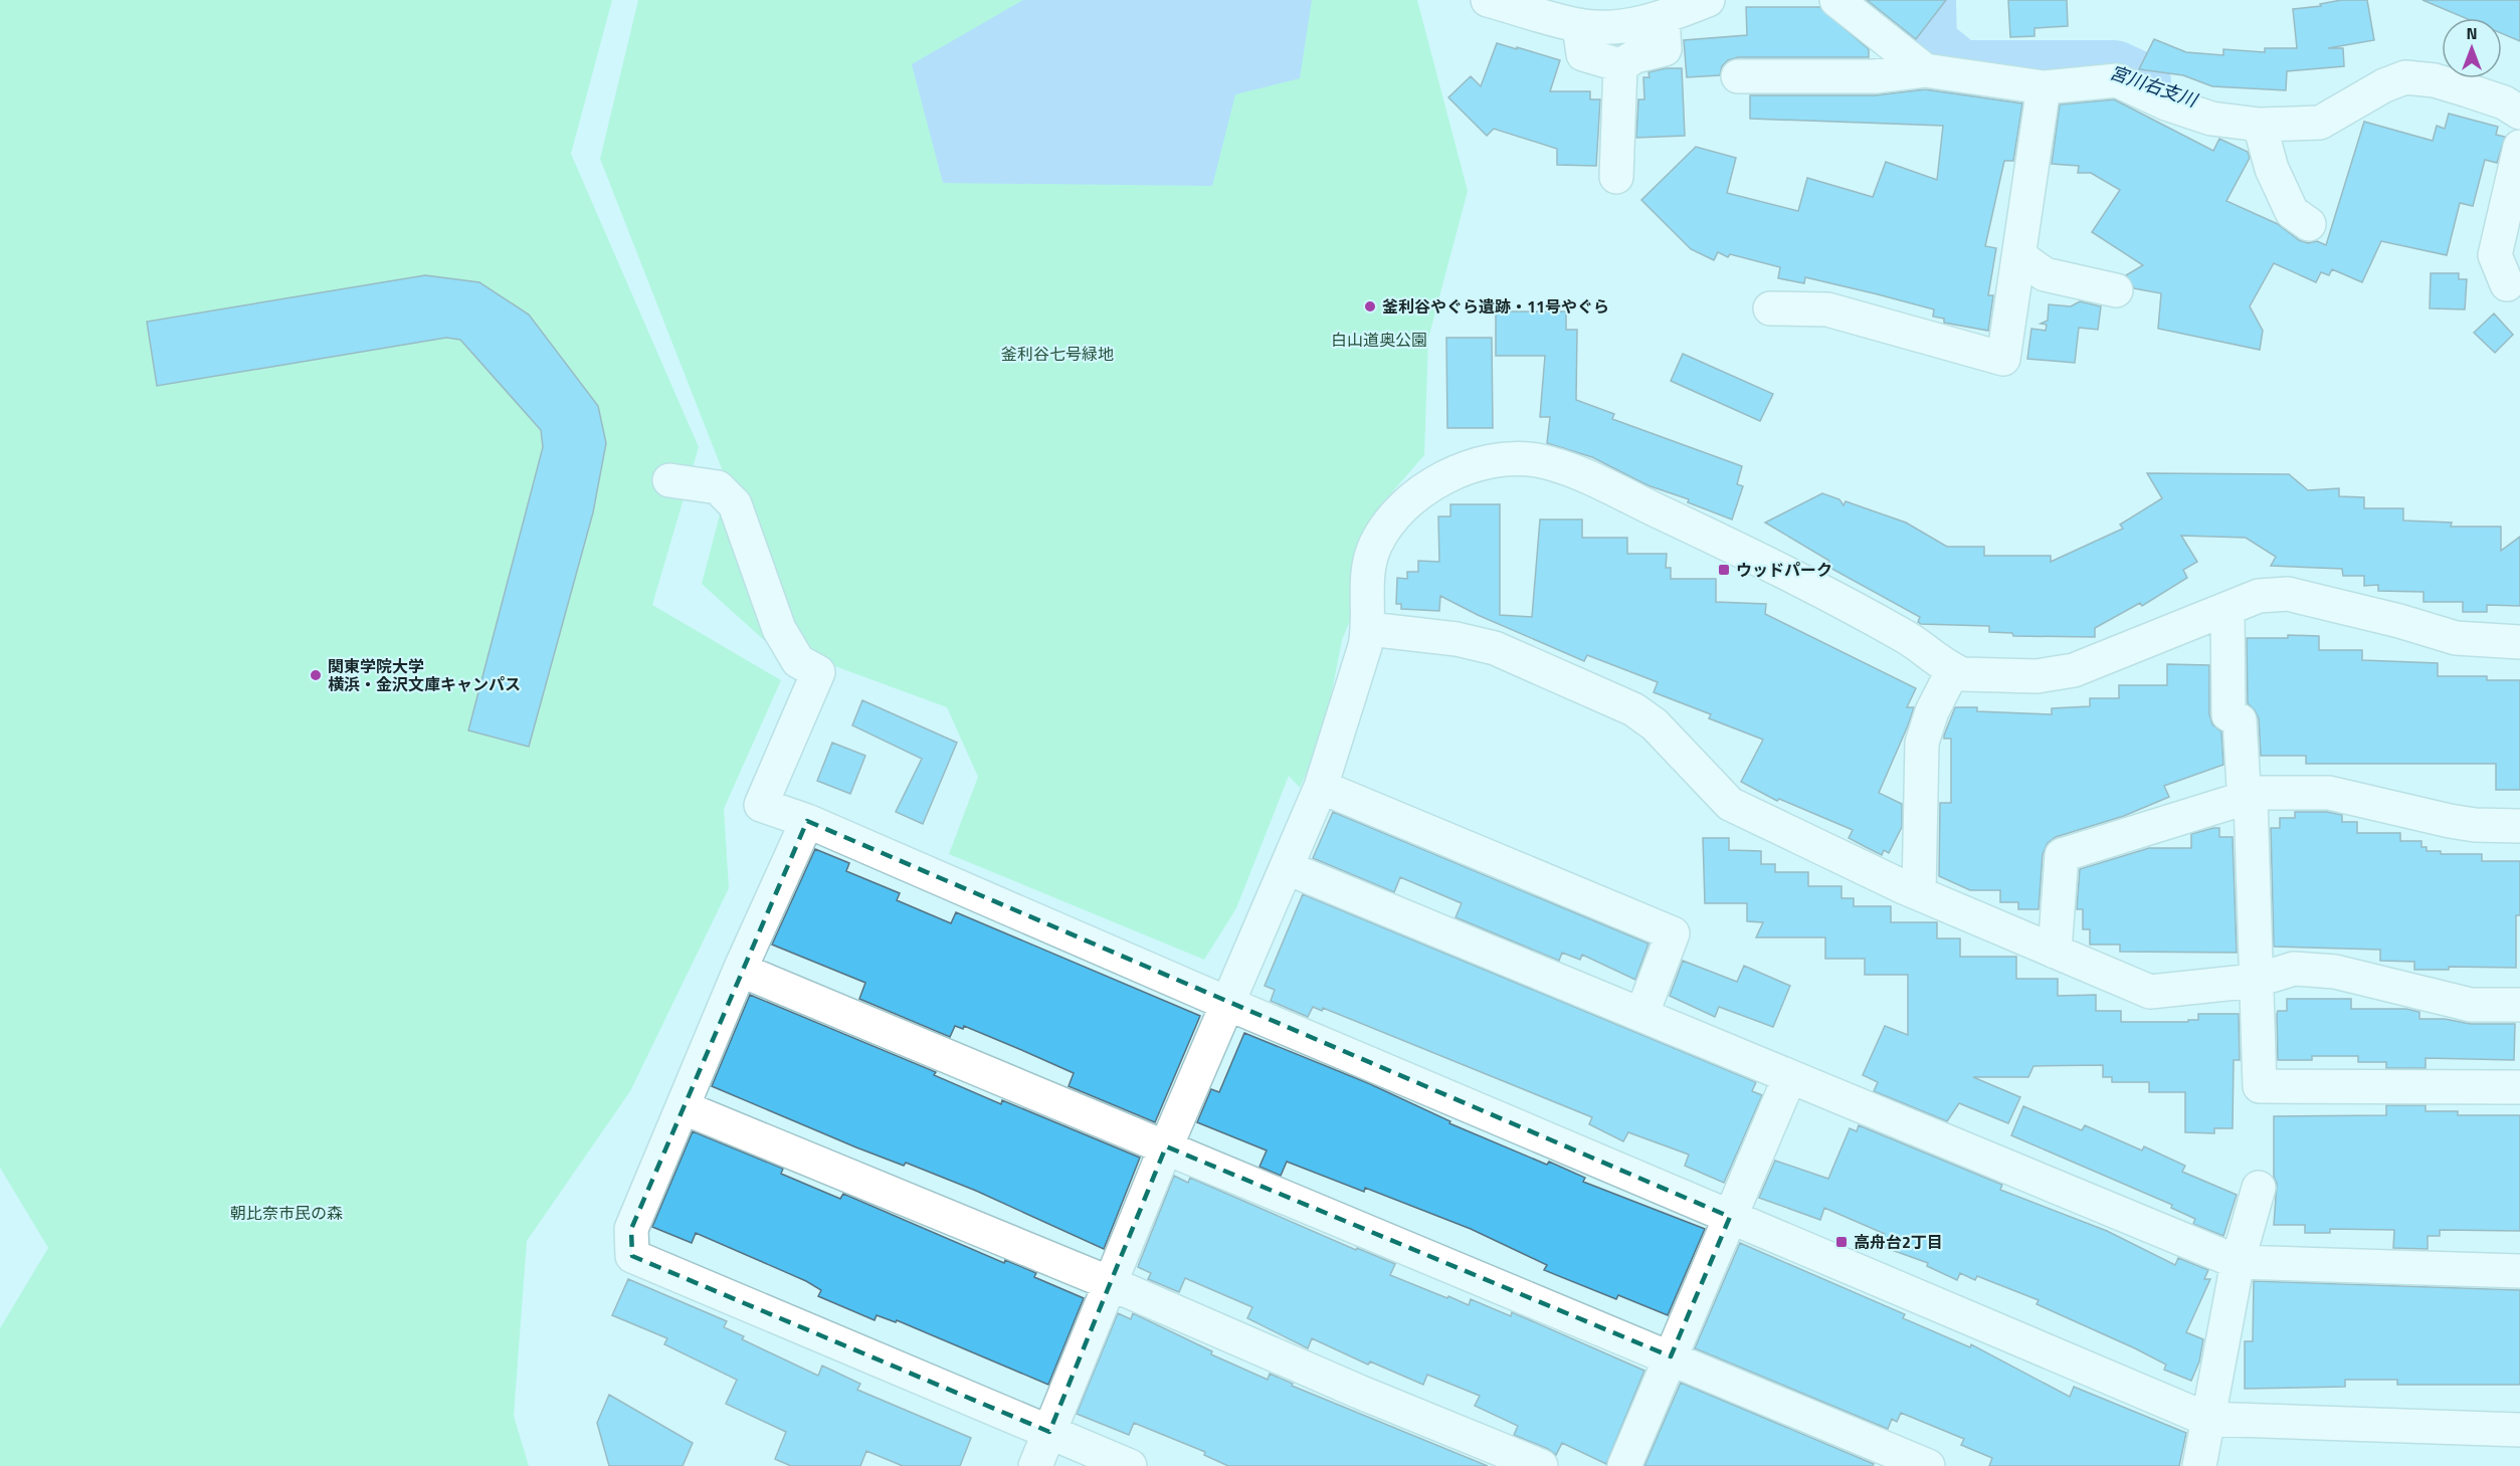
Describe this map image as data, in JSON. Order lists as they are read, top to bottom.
{
  "water": ["宮川右支川"],
  "parks": ["白山道奥公園", "釜利谷七号緑地", "朝比奈市民の森"],
  "places": {
    "other": ["釜利谷やぐら遺跡・11号やぐら", "関東学院大学 横浜・金沢文庫キャンパス"],
    "transit": ["ウッドパーク", "高舟台2丁目"]
  },
  "north": "top"
}
